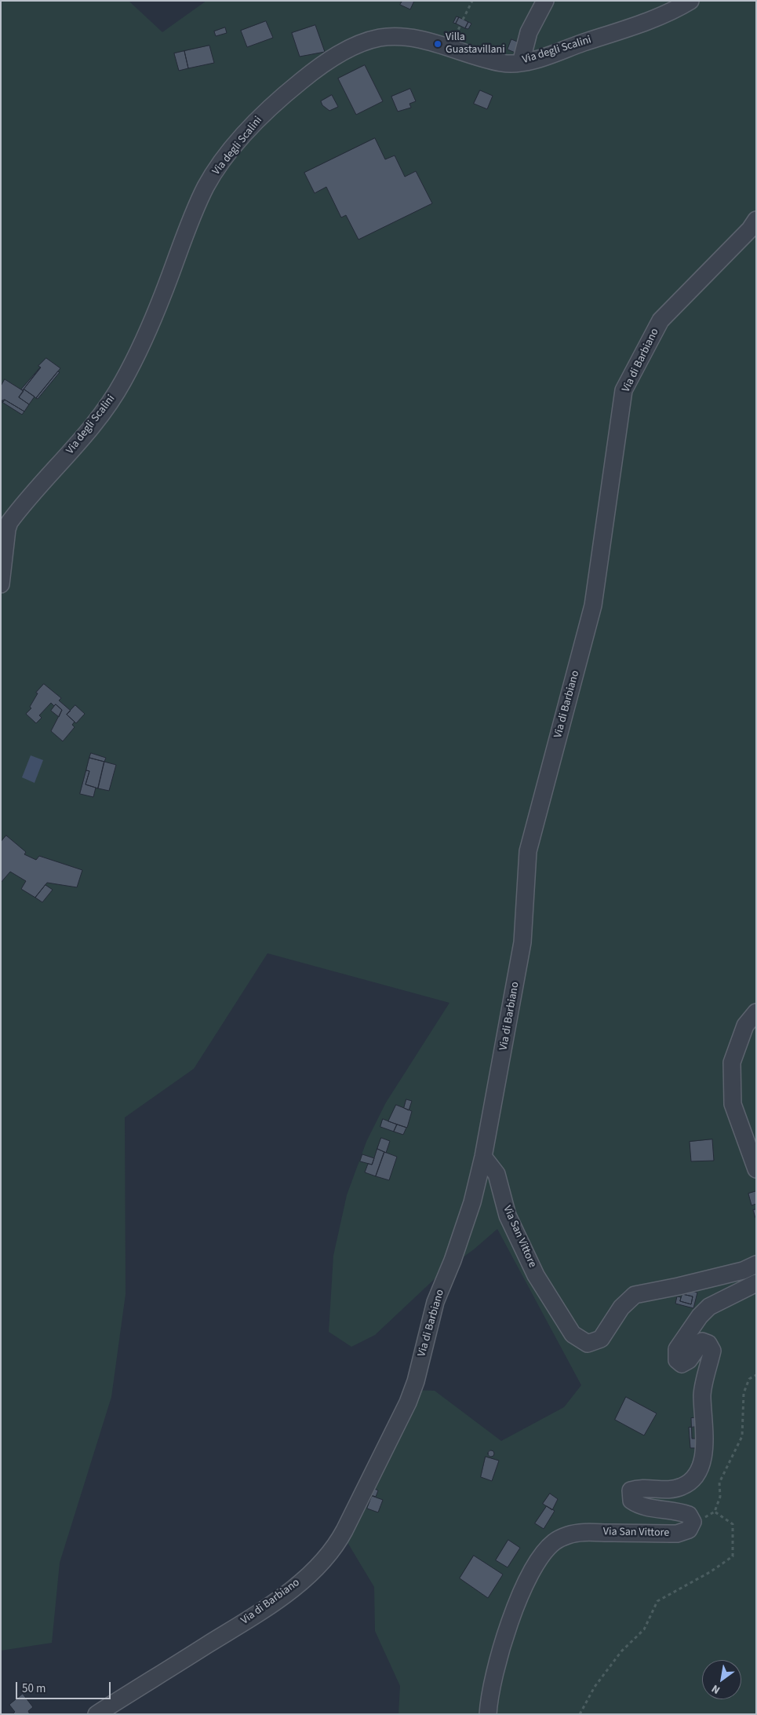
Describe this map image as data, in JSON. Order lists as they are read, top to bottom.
{
  "streets": {
    "street": ["Via degli Scalini", "Via di Barbiano", "Via San Vittore"]
  },
  "crossings": [
    ["Via di Barbiano", "Via San Vittore"]
  ],
  "places": ["Villa Guastavillani"],
  "scale_bar": "50 m",
  "north": "bottom left"
}
